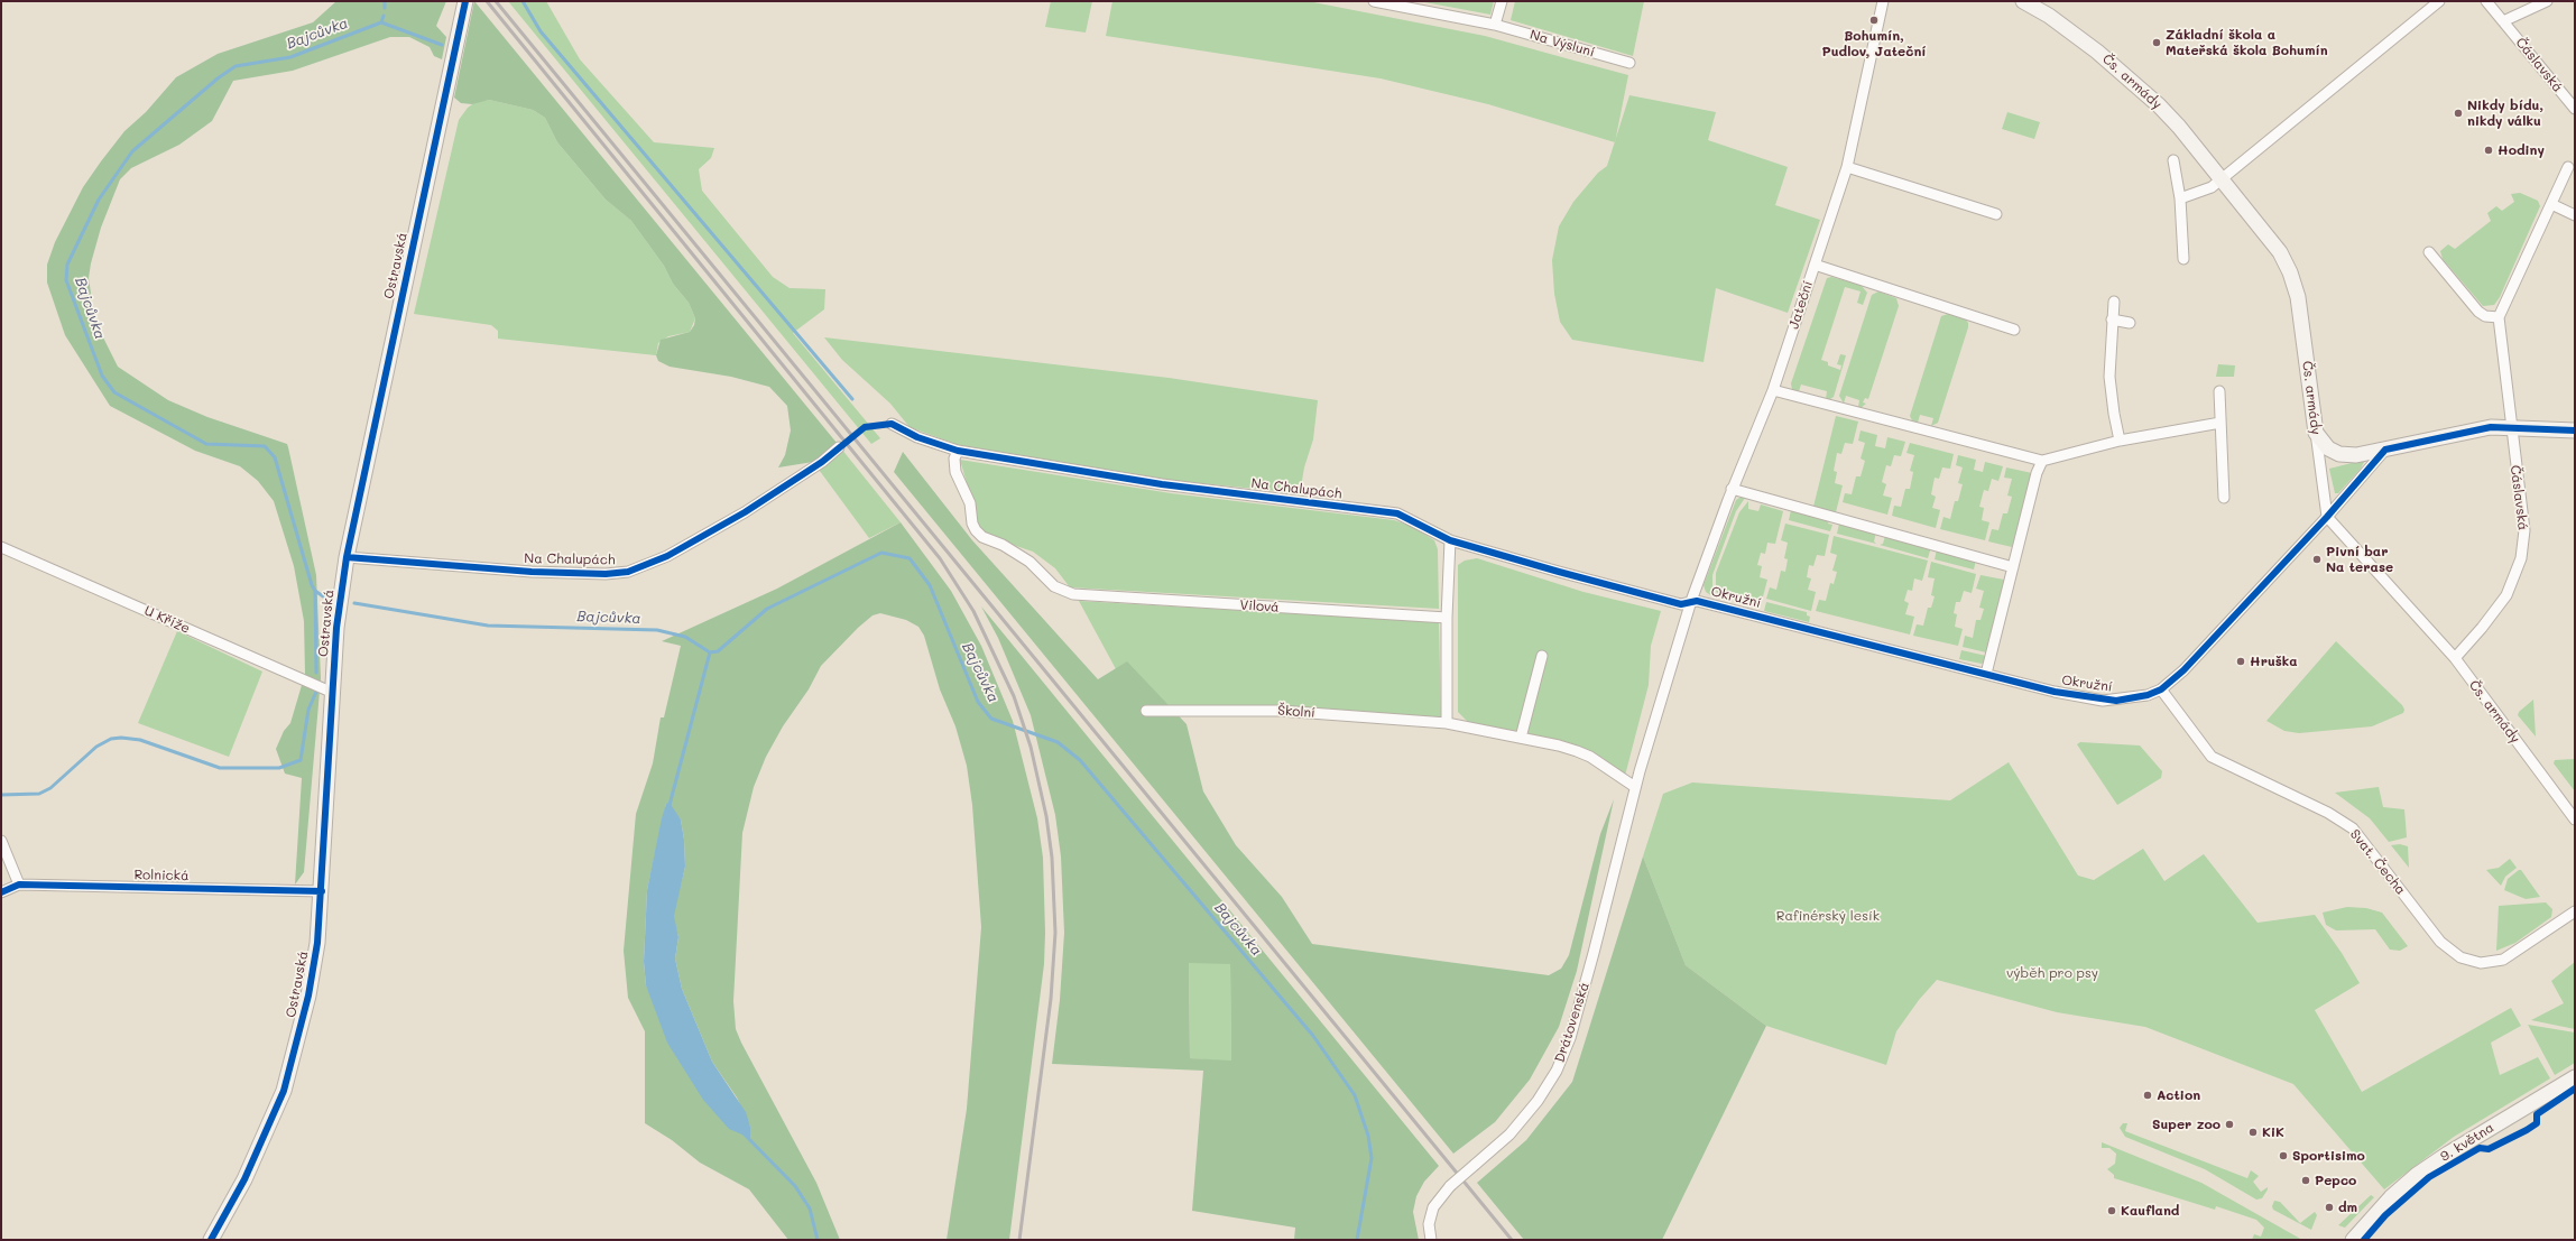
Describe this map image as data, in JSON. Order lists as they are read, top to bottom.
{
  "streets": {
    "main road": ["Čs. armády", "Ostravská", "9. května"],
    "street": [
      "Na Výsluní",
      "Čáslavská",
      "Jateční",
      "Na Chalupách",
      "Okružní",
      "Vilová",
      "U Kříže",
      "Školní",
      "Svat. Čecha",
      "Rolnická",
      "Drátovenská"
    ]
  },
  "crossings": [
    ["Čáslavská", "Čs. armády"],
    ["Čs. armády", "Okružní"],
    ["Ostravská", "Na Chalupách"],
    ["Ostravská", "U Kříže"],
    ["Ostravská", "Rolnická"],
    ["Jateční", "Na Chalupách"],
    ["Jateční", "Okružní"],
    ["Na Chalupách", "Okružní"],
    ["Na Chalupách", "Vilová"],
    ["Okružní", "Školní"],
    ["Okružní", "Svat. Čecha"],
    ["Okružní", "Drátovenská"],
    ["Školní", "Drátovenská"]
  ],
  "water": ["Bajcůvka"],
  "parks": ["Rafinérský lesík", "výběh pro psy"],
  "places": [
    "Bohumín, Pudlov, Jateční",
    "Základní škola a Mateřská škola Bohumín",
    "Nikdy bídu, nikdy válku",
    "Hodiny",
    "Pivní bar Na terase",
    "Hruška",
    "Action",
    "Super zoo",
    "KiK",
    "Sportisimo",
    "Pepco",
    "dm",
    "Kaufland"
  ]
}
